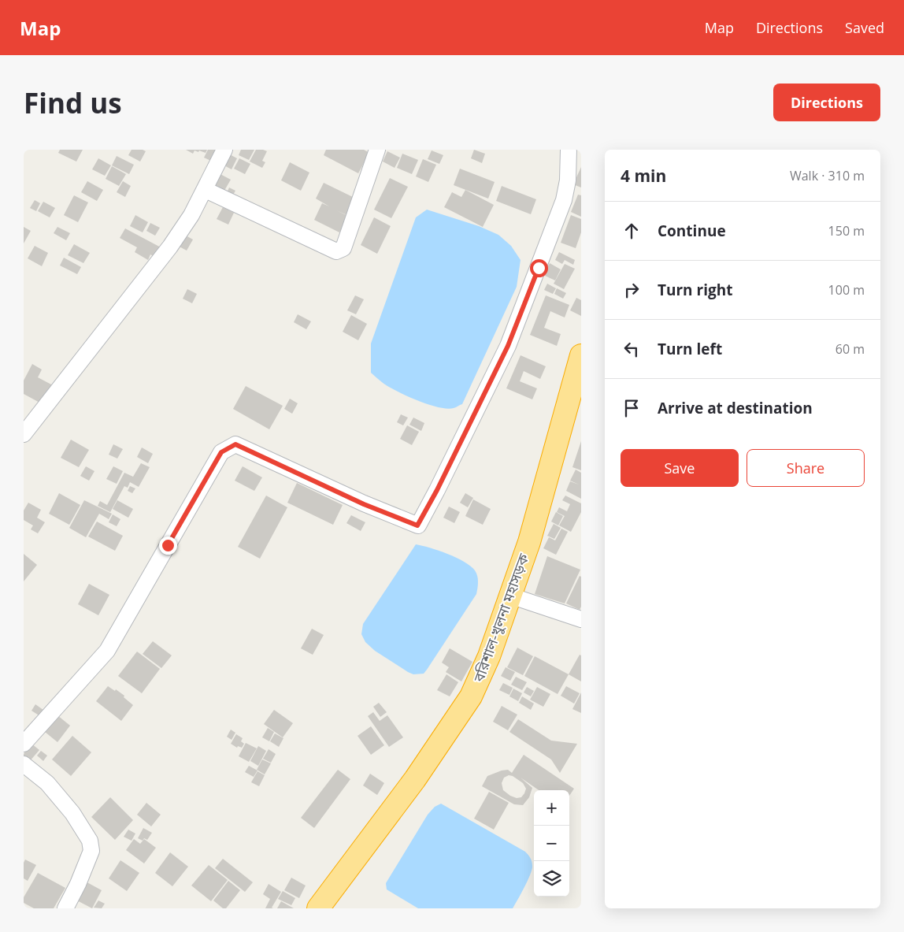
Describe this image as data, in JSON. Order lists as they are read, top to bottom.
{
  "streets": {
    "highway": ["বরিশাল-খুলনা মহাসড়ক"]
  },
  "page": {
    "header": "Map",
    "nav": ["Map", "Directions", "Saved"],
    "buttons": [
      "Directions",
      ["Save", "Share"]
    ],
    "title": "Find us",
    "heading": ["4 min", "Walk · 310 m"],
    "list": [
      ["Continue", "150 m"],
      ["Turn right", "100 m"],
      ["Turn left", "60 m"],
      "Arrive at destination"
    ],
    "map_buttons": ["+", "−"]
  }
}
